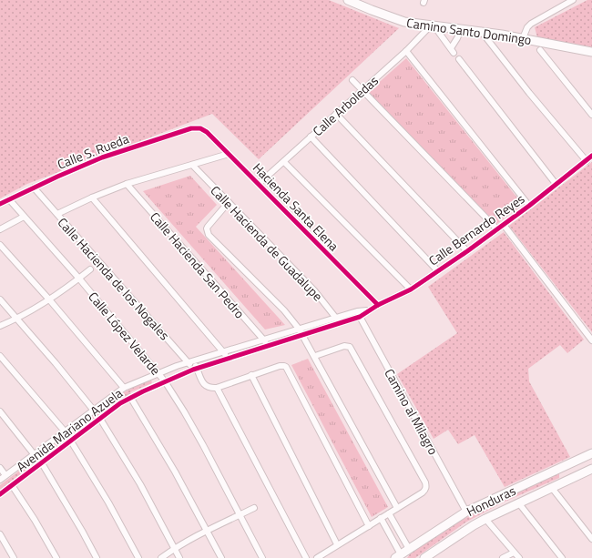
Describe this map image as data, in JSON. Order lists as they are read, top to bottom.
{
  "streets": {
    "street": [
      "Camino Santo Domingo",
      "Calle Arboledas",
      "Calle S. Rueda",
      "Hacienda Santa Elena",
      "Calle Bernardo Reyes",
      "Calle Hacienda de Guadalupe",
      "Calle Hacienda San Pedro",
      "Calle Hacienda de los Nogales",
      "Calle López Velarde",
      "Camino al Milagro",
      "Avenida Mariano Azuela",
      "Honduras"
    ]
  },
  "crossings": [
    ["Camino Santo Domingo", "Calle Arboledas"],
    ["Calle Arboledas", "Hacienda Santa Elena"],
    ["Calle S. Rueda", "Hacienda Santa Elena"],
    ["Calle S. Rueda", "Calle Hacienda de los Nogales"],
    ["Calle S. Rueda", "Calle López Velarde"],
    ["Hacienda Santa Elena", "Calle Bernardo Reyes"],
    ["Calle Bernardo Reyes", "Calle Hacienda de Guadalupe"],
    ["Calle Bernardo Reyes", "Calle Hacienda San Pedro"],
    ["Calle Bernardo Reyes", "Calle Hacienda de los Nogales"],
    ["Calle Bernardo Reyes", "Camino al Milagro"],
    ["Calle Bernardo Reyes", "Avenida Mariano Azuela"],
    ["Calle Hacienda de los Nogales", "Avenida Mariano Azuela"],
    ["Calle López Velarde", "Avenida Mariano Azuela"],
    ["Camino al Milagro", "Honduras"]
  ]
}
